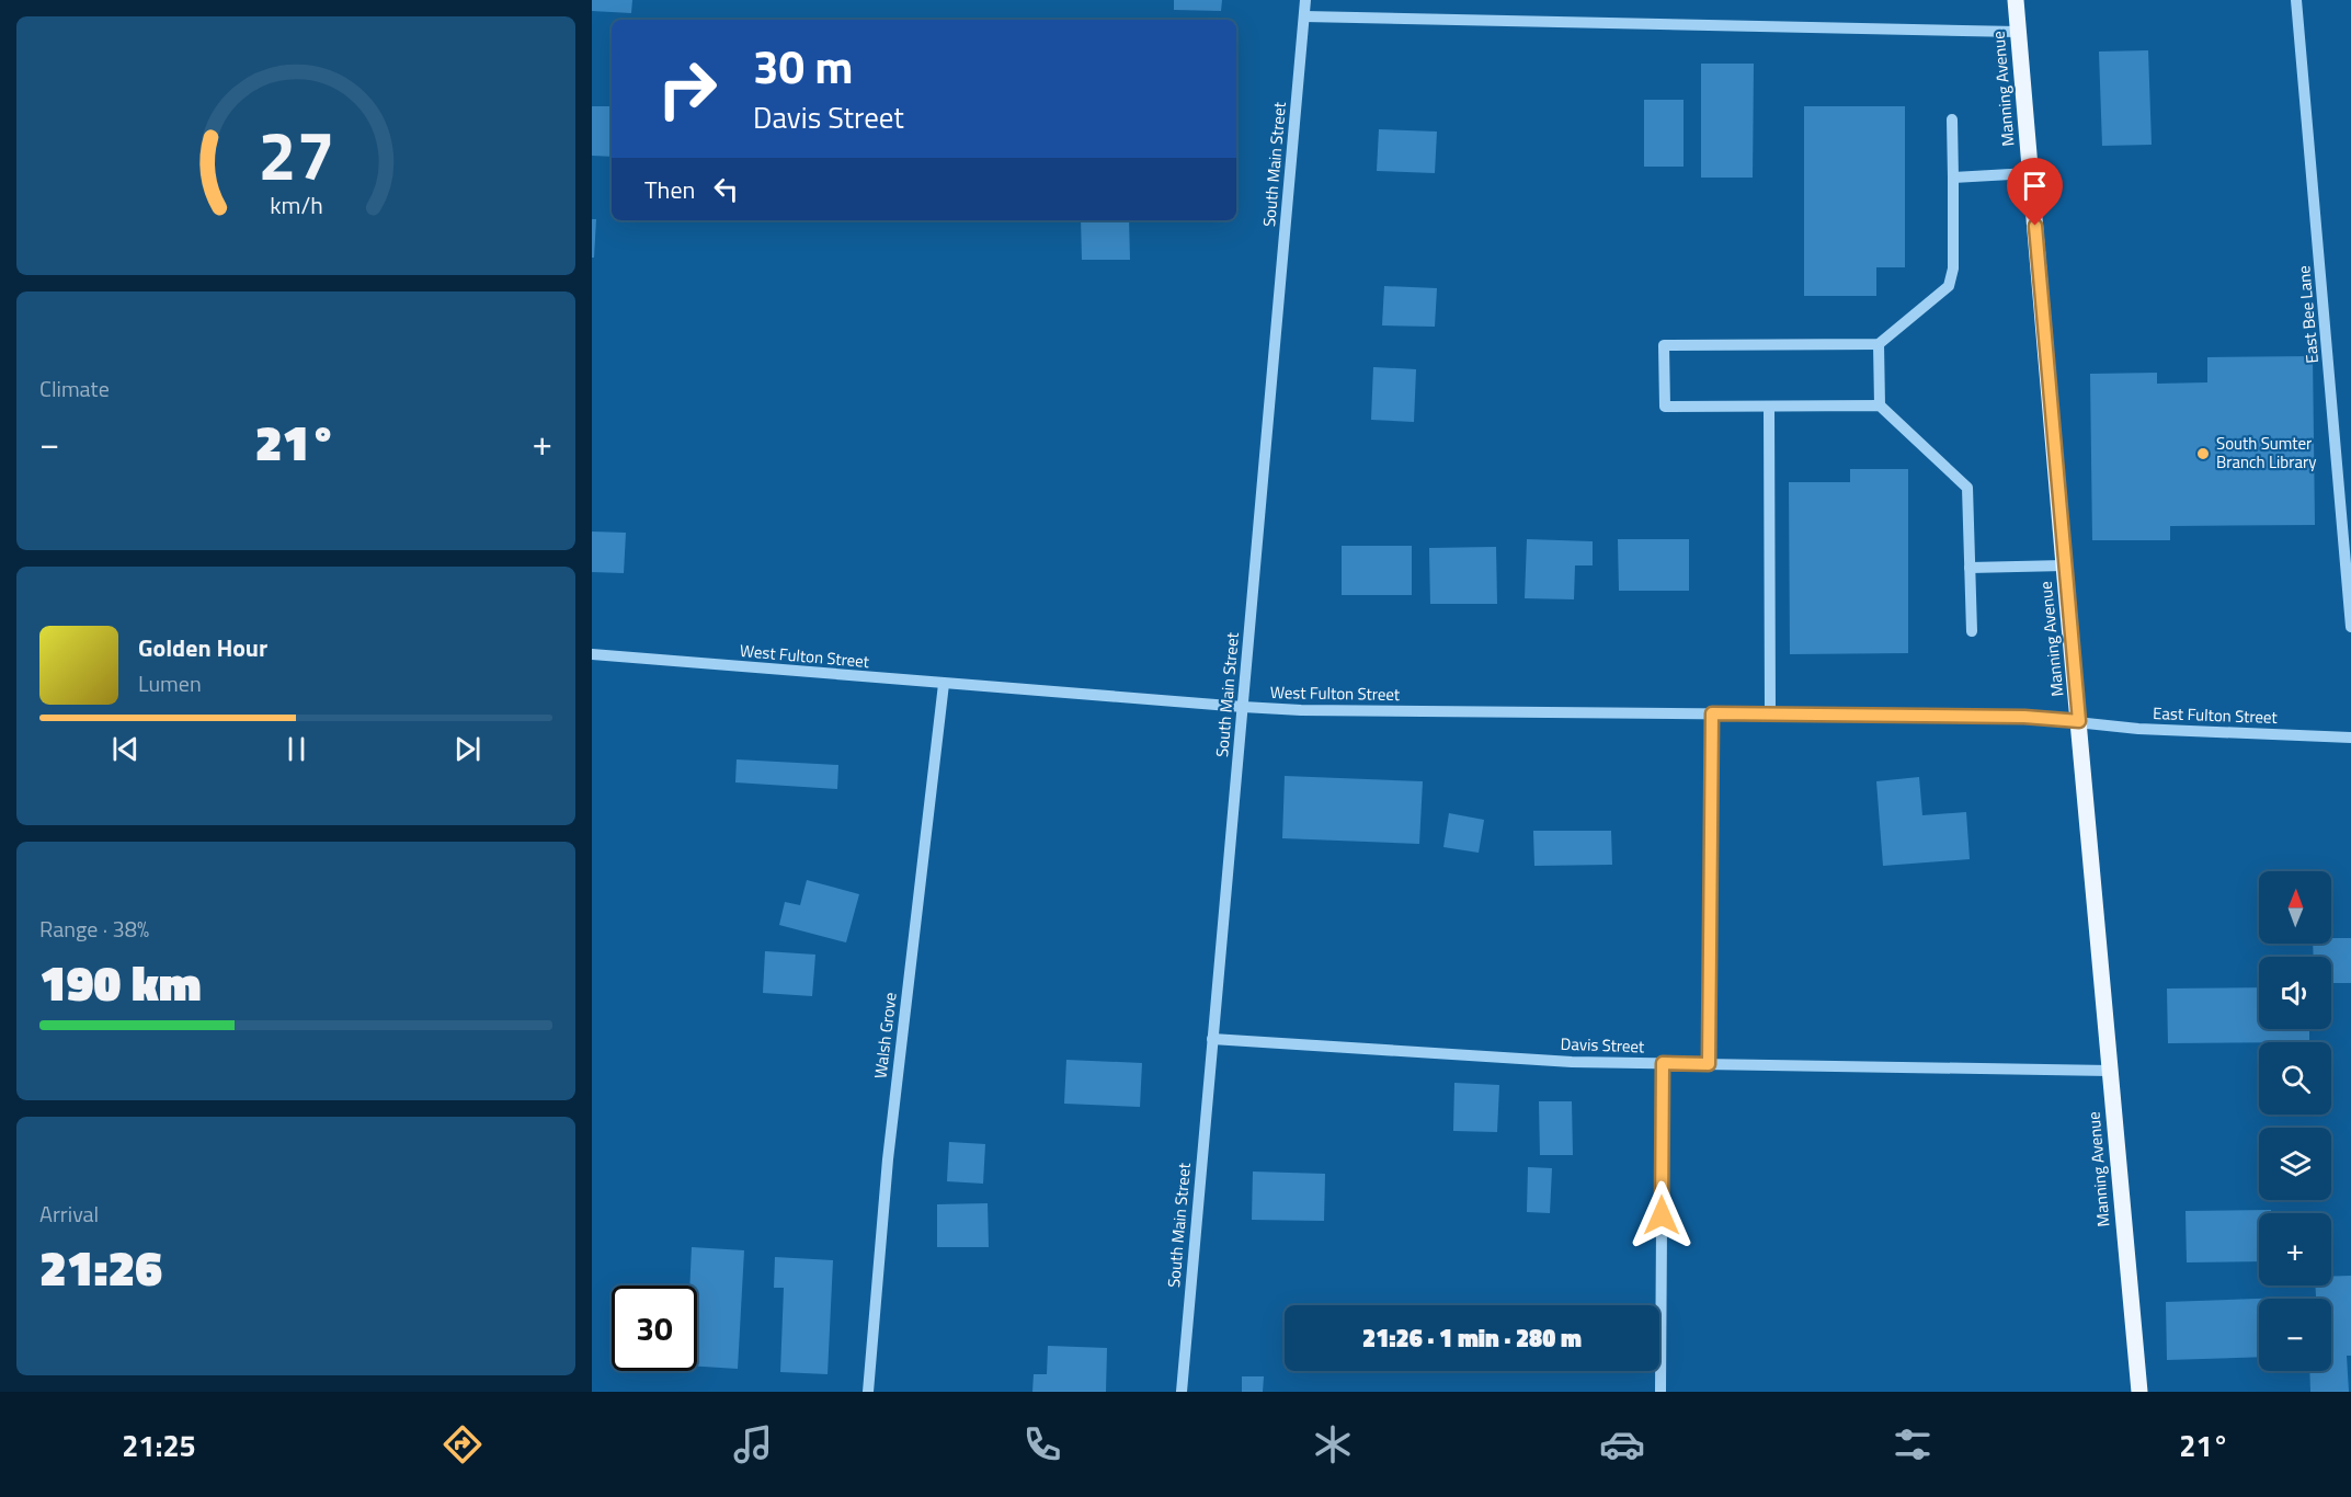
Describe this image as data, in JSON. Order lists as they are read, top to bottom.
{
  "streets": {
    "main road": ["Manning Avenue"],
    "street": [
      "South Main Street",
      "East Bee Lane",
      "West Fulton Street",
      "East Fulton Street",
      "Walsh Grove",
      "Davis Street"
    ]
  },
  "crossings": [
    ["Manning Avenue", "West Fulton Street"],
    ["Manning Avenue", "East Fulton Street"],
    ["Manning Avenue", "Davis Street"],
    ["South Main Street", "West Fulton Street"],
    ["South Main Street", "Davis Street"],
    ["West Fulton Street", "East Fulton Street"],
    ["West Fulton Street", "Walsh Grove"]
  ],
  "places": ["South Sumter Branch Library"],
  "north": "top",
  "page": {
    "turn": ["30 m", "Davis Street"],
    "then": "Then",
    "tile": [
      "Climate",
      ["Range · 38%", "190 km"],
      ["Arrival", "21:26"]
    ],
    "heat": ["−", "21°", "+"],
    "song": ["Golden Hour", "Lumen"],
    "map_buttons": ["+", "−"],
    "limit": "30",
    "trip": "21:26 · 1 min · 280 m",
    "tabs": ["21:25", "21°"],
    "gauge": ["27", "km/h"]
  }
}
